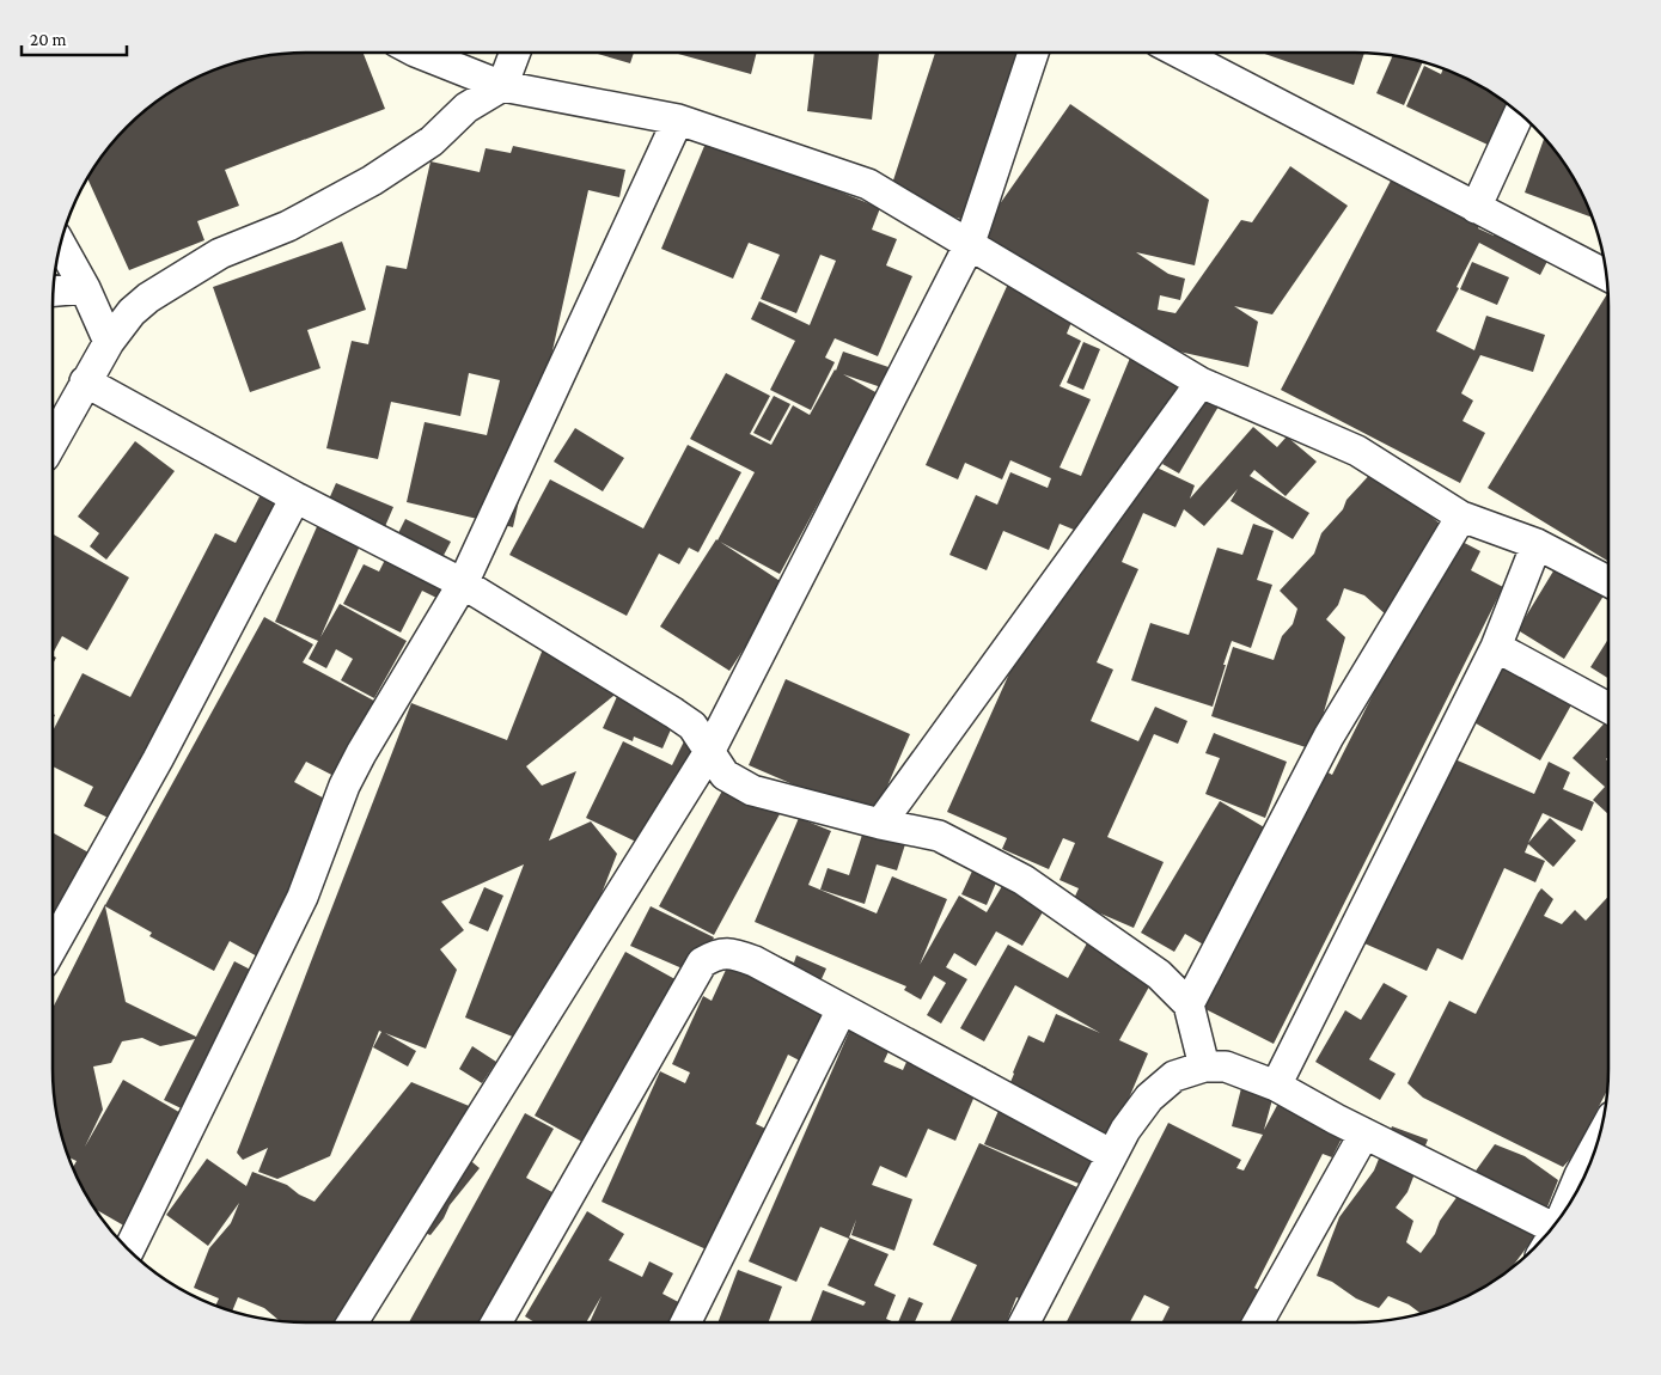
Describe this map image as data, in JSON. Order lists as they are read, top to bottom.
{
  "scale_bar": "20 m"
}
